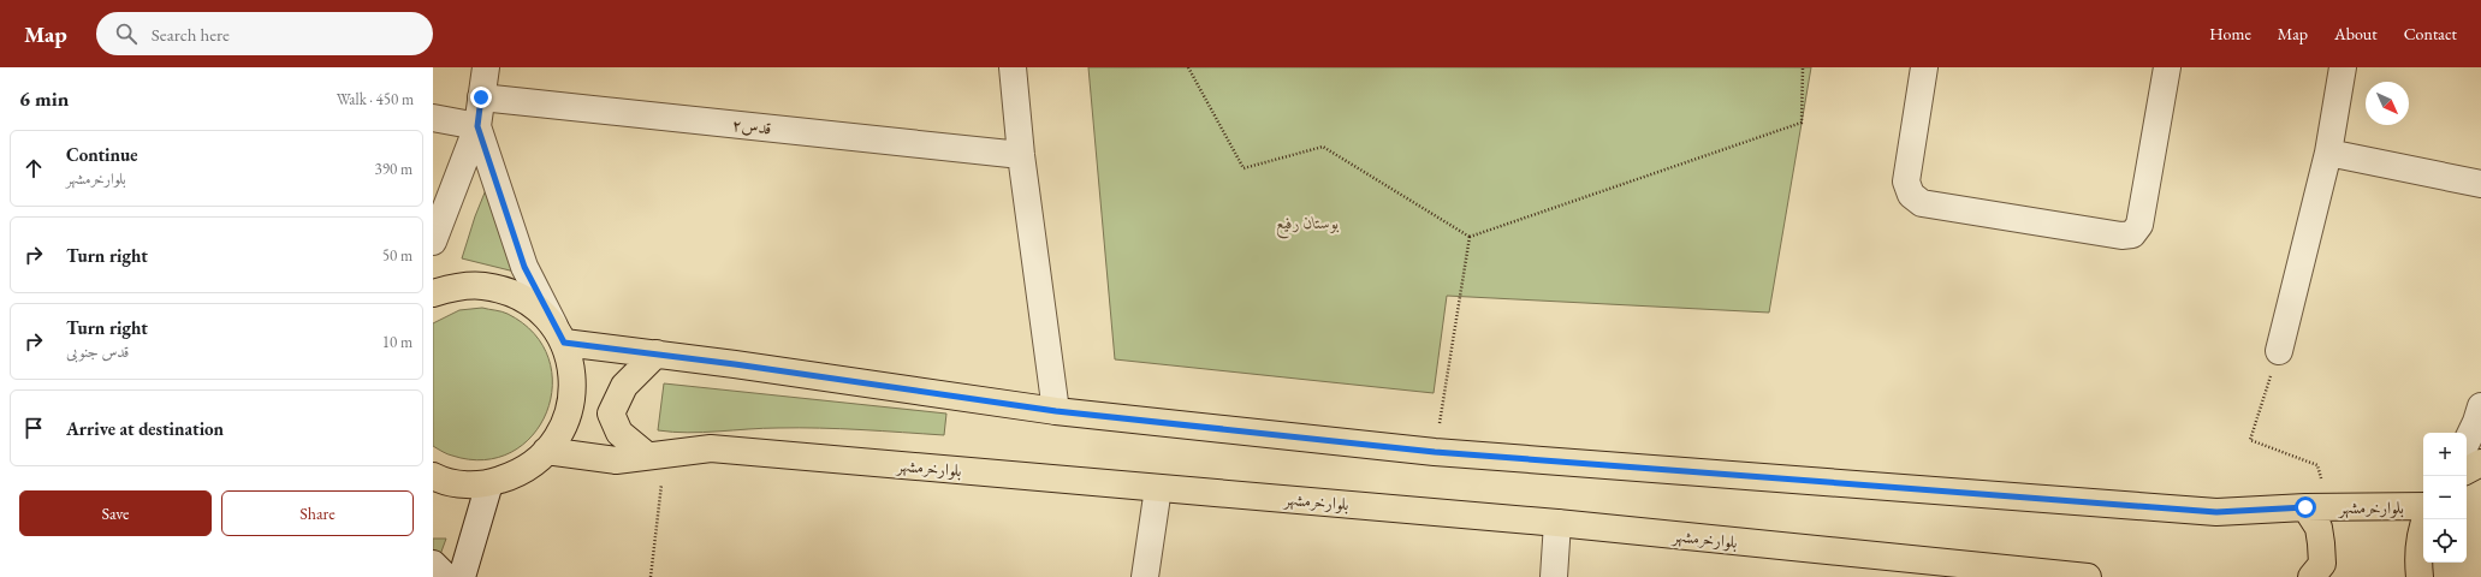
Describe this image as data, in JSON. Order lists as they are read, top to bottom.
{
  "streets": {
    "main road": ["بلوارخرمشهر"],
    "street": ["قدس۲"]
  },
  "parks": ["بوستان رفیع"],
  "north": "bottom right",
  "page": {
    "header": "Map",
    "search": "Search here",
    "nav": [
      "Home",
      "Map",
      "About",
      "Contact"
    ],
    "heading": ["6 min", "Walk · 450 m"],
    "list": [
      ["Continue", "بلوارخرمشهر", "390 m"],
      ["Turn right", "50 m"],
      ["Turn right", "قدس جنوبی", "10 m"],
      "Arrive at destination"
    ],
    "map_buttons": ["+", "−"],
    "buttons": ["Save", "Share"]
  }
}
